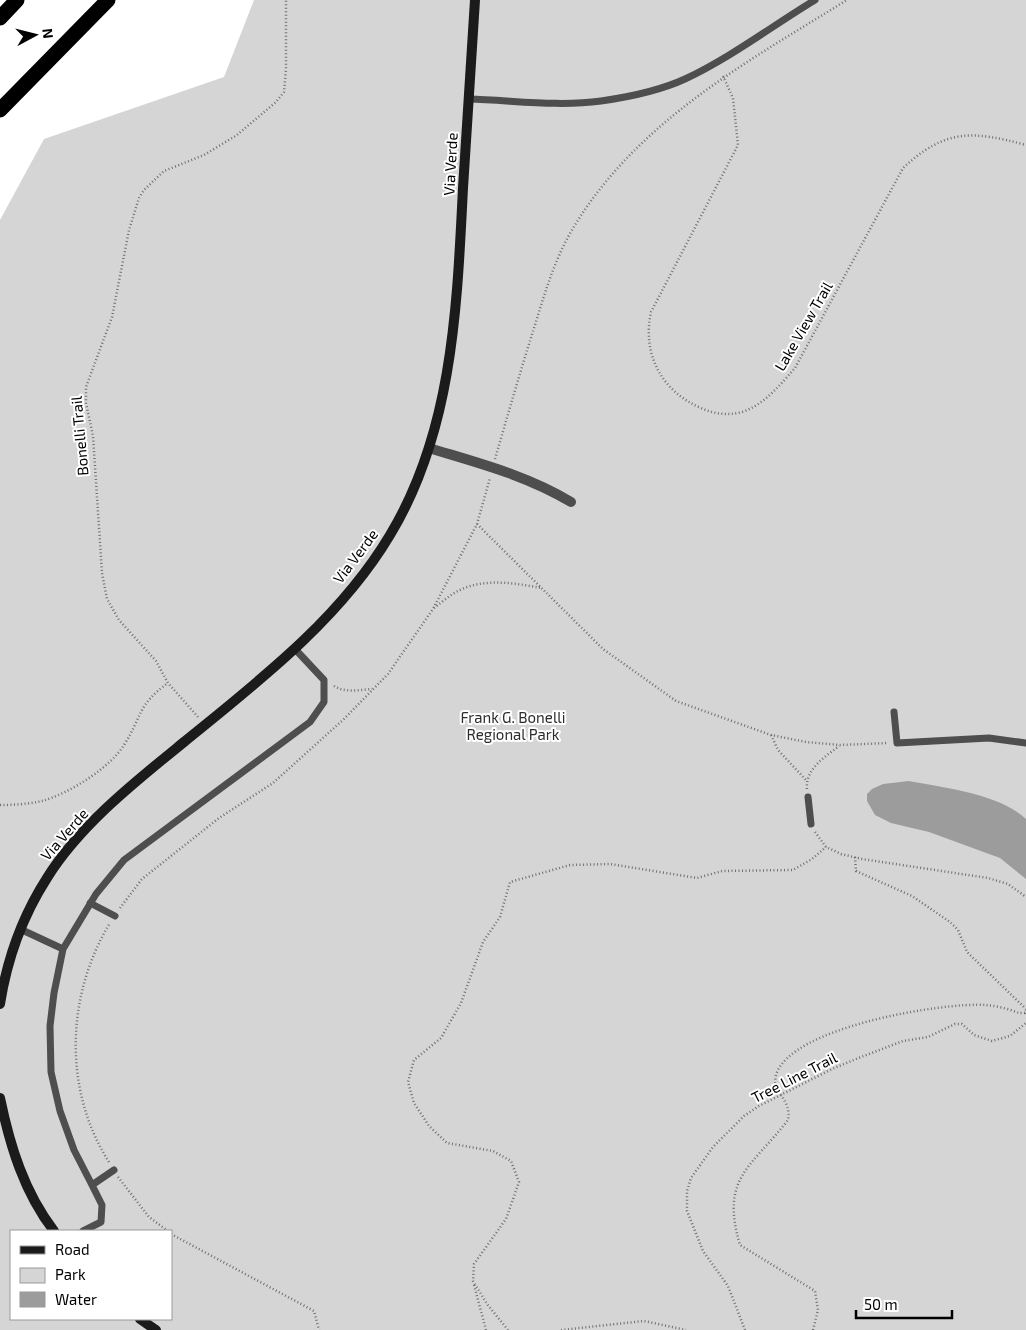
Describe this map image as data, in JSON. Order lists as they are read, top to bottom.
{
  "streets": {
    "main road": ["Via Verde"],
    "path": ["Lake View Trail", "Bonelli Trail", "Tree Line Trail"]
  },
  "crossings": [
    ["Via Verde", "Bonelli Trail"]
  ],
  "parks": ["Frank G. Bonelli Regional Park"],
  "legend": ["Road", "Park", "Water"],
  "scale_bar": "50 m",
  "north": "right"
}
